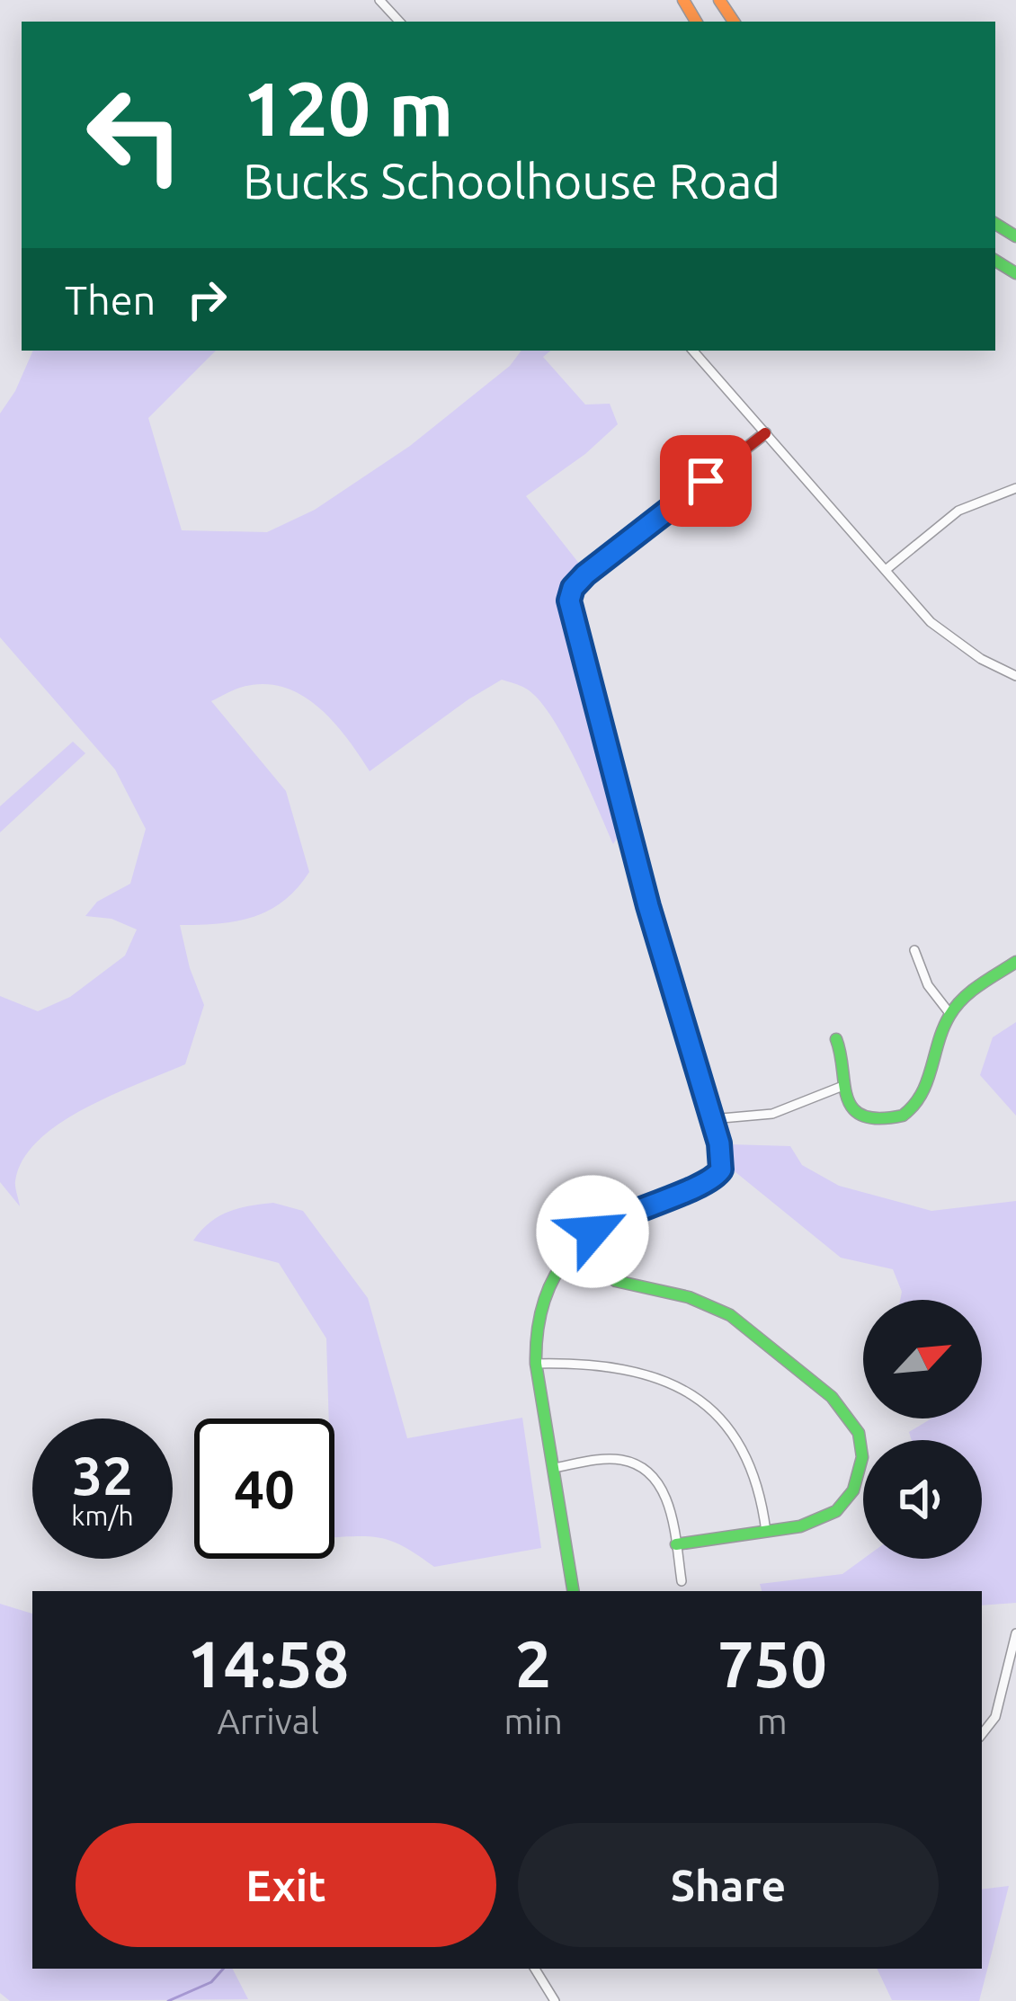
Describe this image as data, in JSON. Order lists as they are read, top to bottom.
{
  "north": "top right",
  "page": {
    "turn": ["120 m", "Bucks Schoolhouse Road"],
    "then": "Then",
    "speed": "32 km/h",
    "limit": "40",
    "eta": [
      "14:58",
      "Arrival",
      "2",
      "min",
      "750",
      "m"
    ],
    "buttons": ["Exit", "Share"]
  }
}
